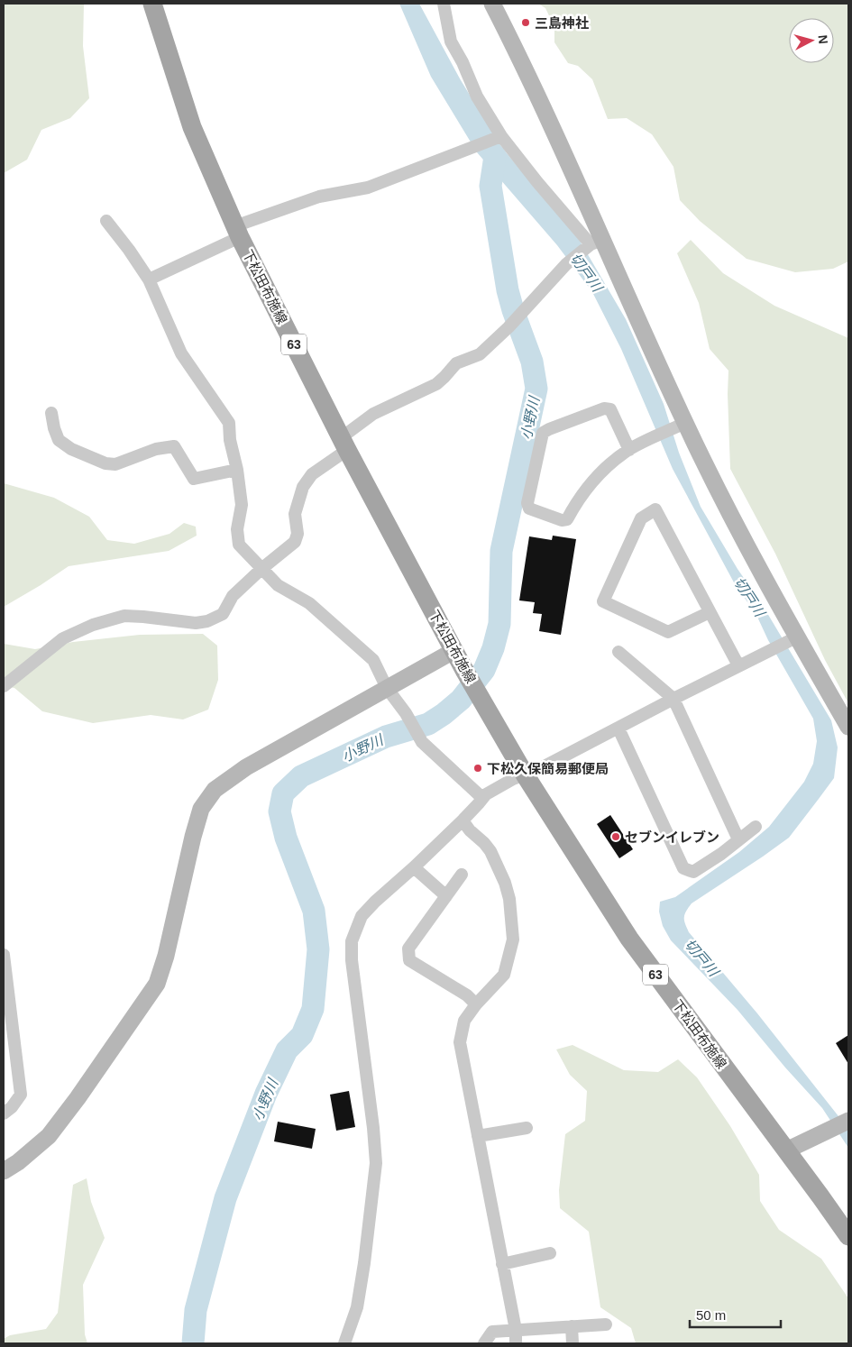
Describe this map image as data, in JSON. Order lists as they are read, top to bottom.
{
  "streets": {
    "main road": ["下松田布施線", "63"]
  },
  "water": ["切戸川", "小野川"],
  "places": ["三島神社", "下松久保簡易郵便局", "セブンイレブン"],
  "scale_bar": "50 m",
  "north": "right"
}
